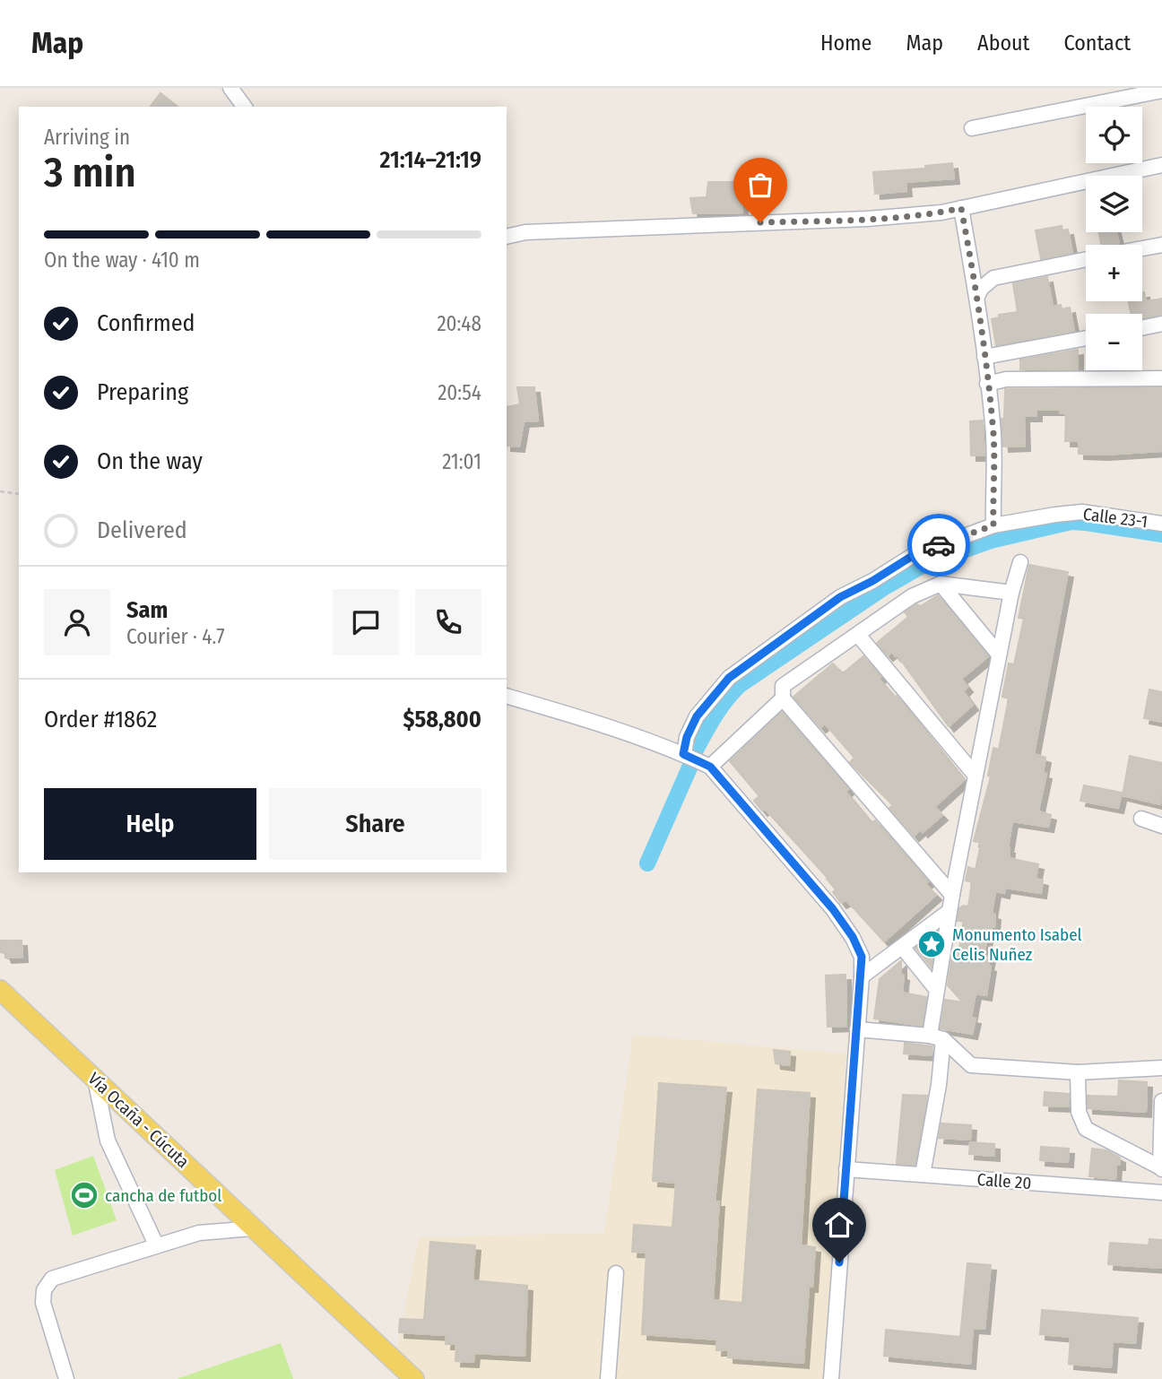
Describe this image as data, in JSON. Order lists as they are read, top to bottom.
{
  "streets": {
    "main road": ["Vía Ocaña - Cúcuta"],
    "street": ["Calle 23-1", "Calle 20"]
  },
  "places": {
    "place": ["Monumento Isabel Celis Nuñez"],
    "sports": ["cancha de futbol"]
  },
  "page": {
    "header": "Map",
    "nav": [
      "Home",
      "Map",
      "About",
      "Contact"
    ],
    "map_buttons": ["+", "−"],
    "heading": ["3 min", "Arriving in", "21:14–21:19"],
    "panel": [
      "Sam",
      "Courier · 4.7",
      "Order #1862",
      "$58,800"
    ],
    "bar": "On the way · 410 m",
    "list": [
      ["Confirmed", "20:48"],
      ["Preparing", "20:54"],
      ["On the way", "21:01"],
      "Delivered"
    ],
    "buttons": ["Help", "Share"]
  }
}
